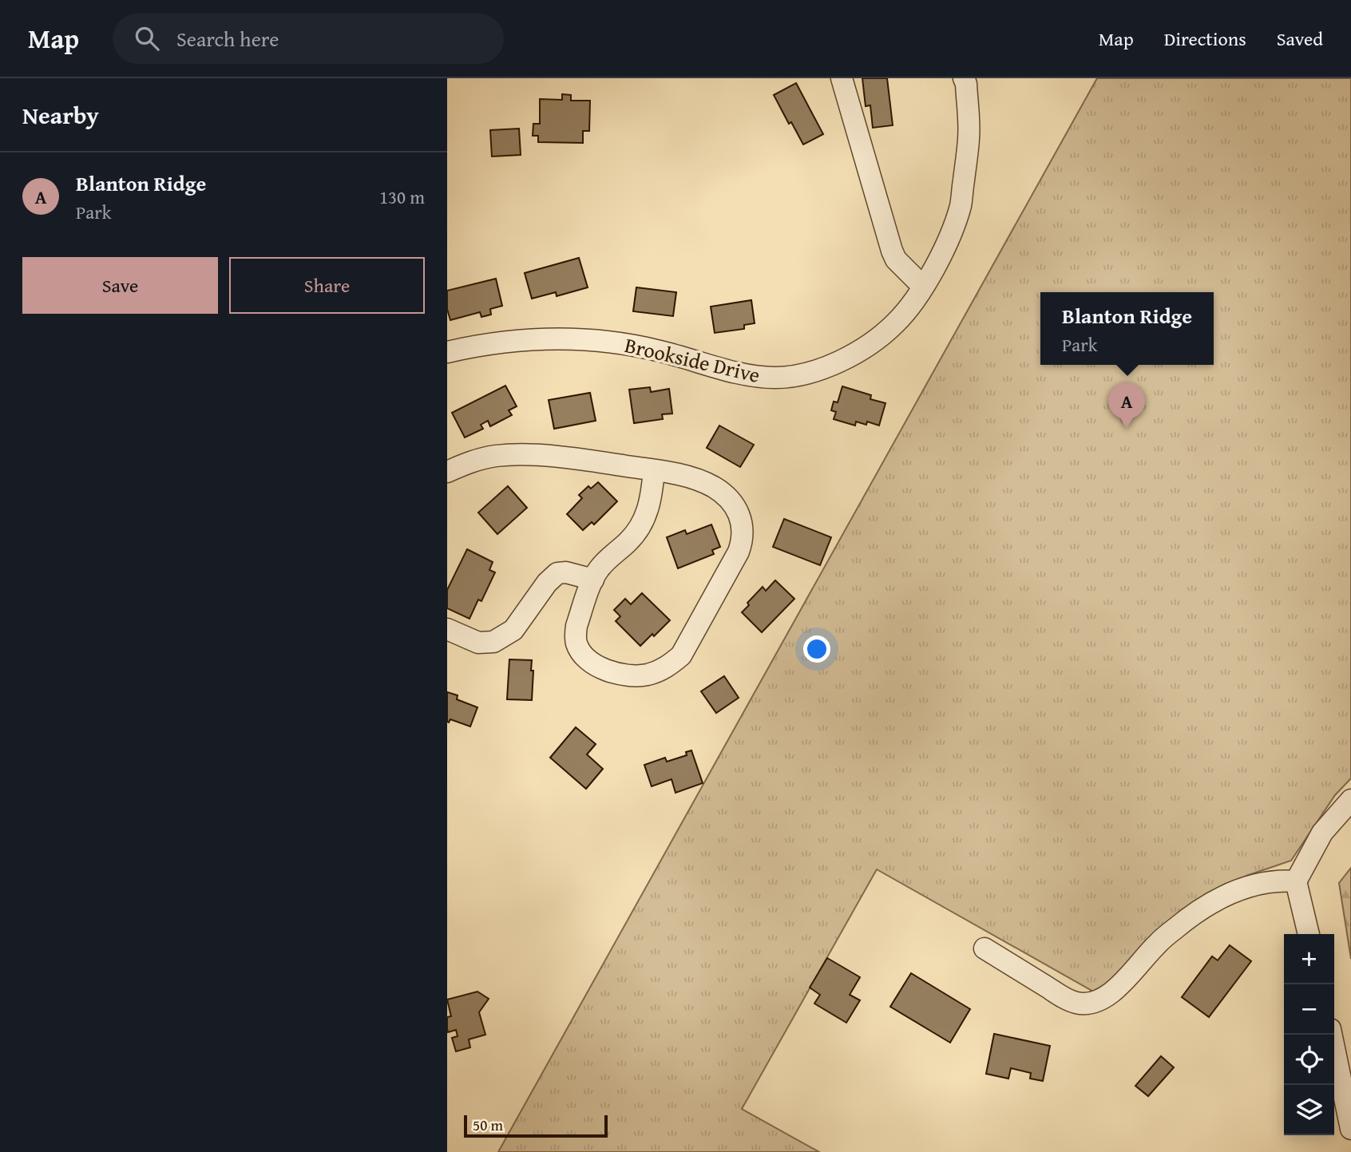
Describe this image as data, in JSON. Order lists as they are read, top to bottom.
{
  "streets": {
    "street": ["Brookside Drive"]
  },
  "scale_bar": "50 m",
  "page": {
    "header": "Map",
    "search": "Search here",
    "nav": ["Map", "Directions", "Saved"],
    "heading": "Nearby",
    "list": [
      {
        "mark": "A",
        "name": "Blanton Ridge",
        "note": "Park",
        "value": "130 m"
      }
    ],
    "buttons": ["Save", "Share"],
    "popup": ["Blanton Ridge", "Park"],
    "pins": "A",
    "map_buttons": ["+", "−"],
    "scale": "50 m"
  }
}
